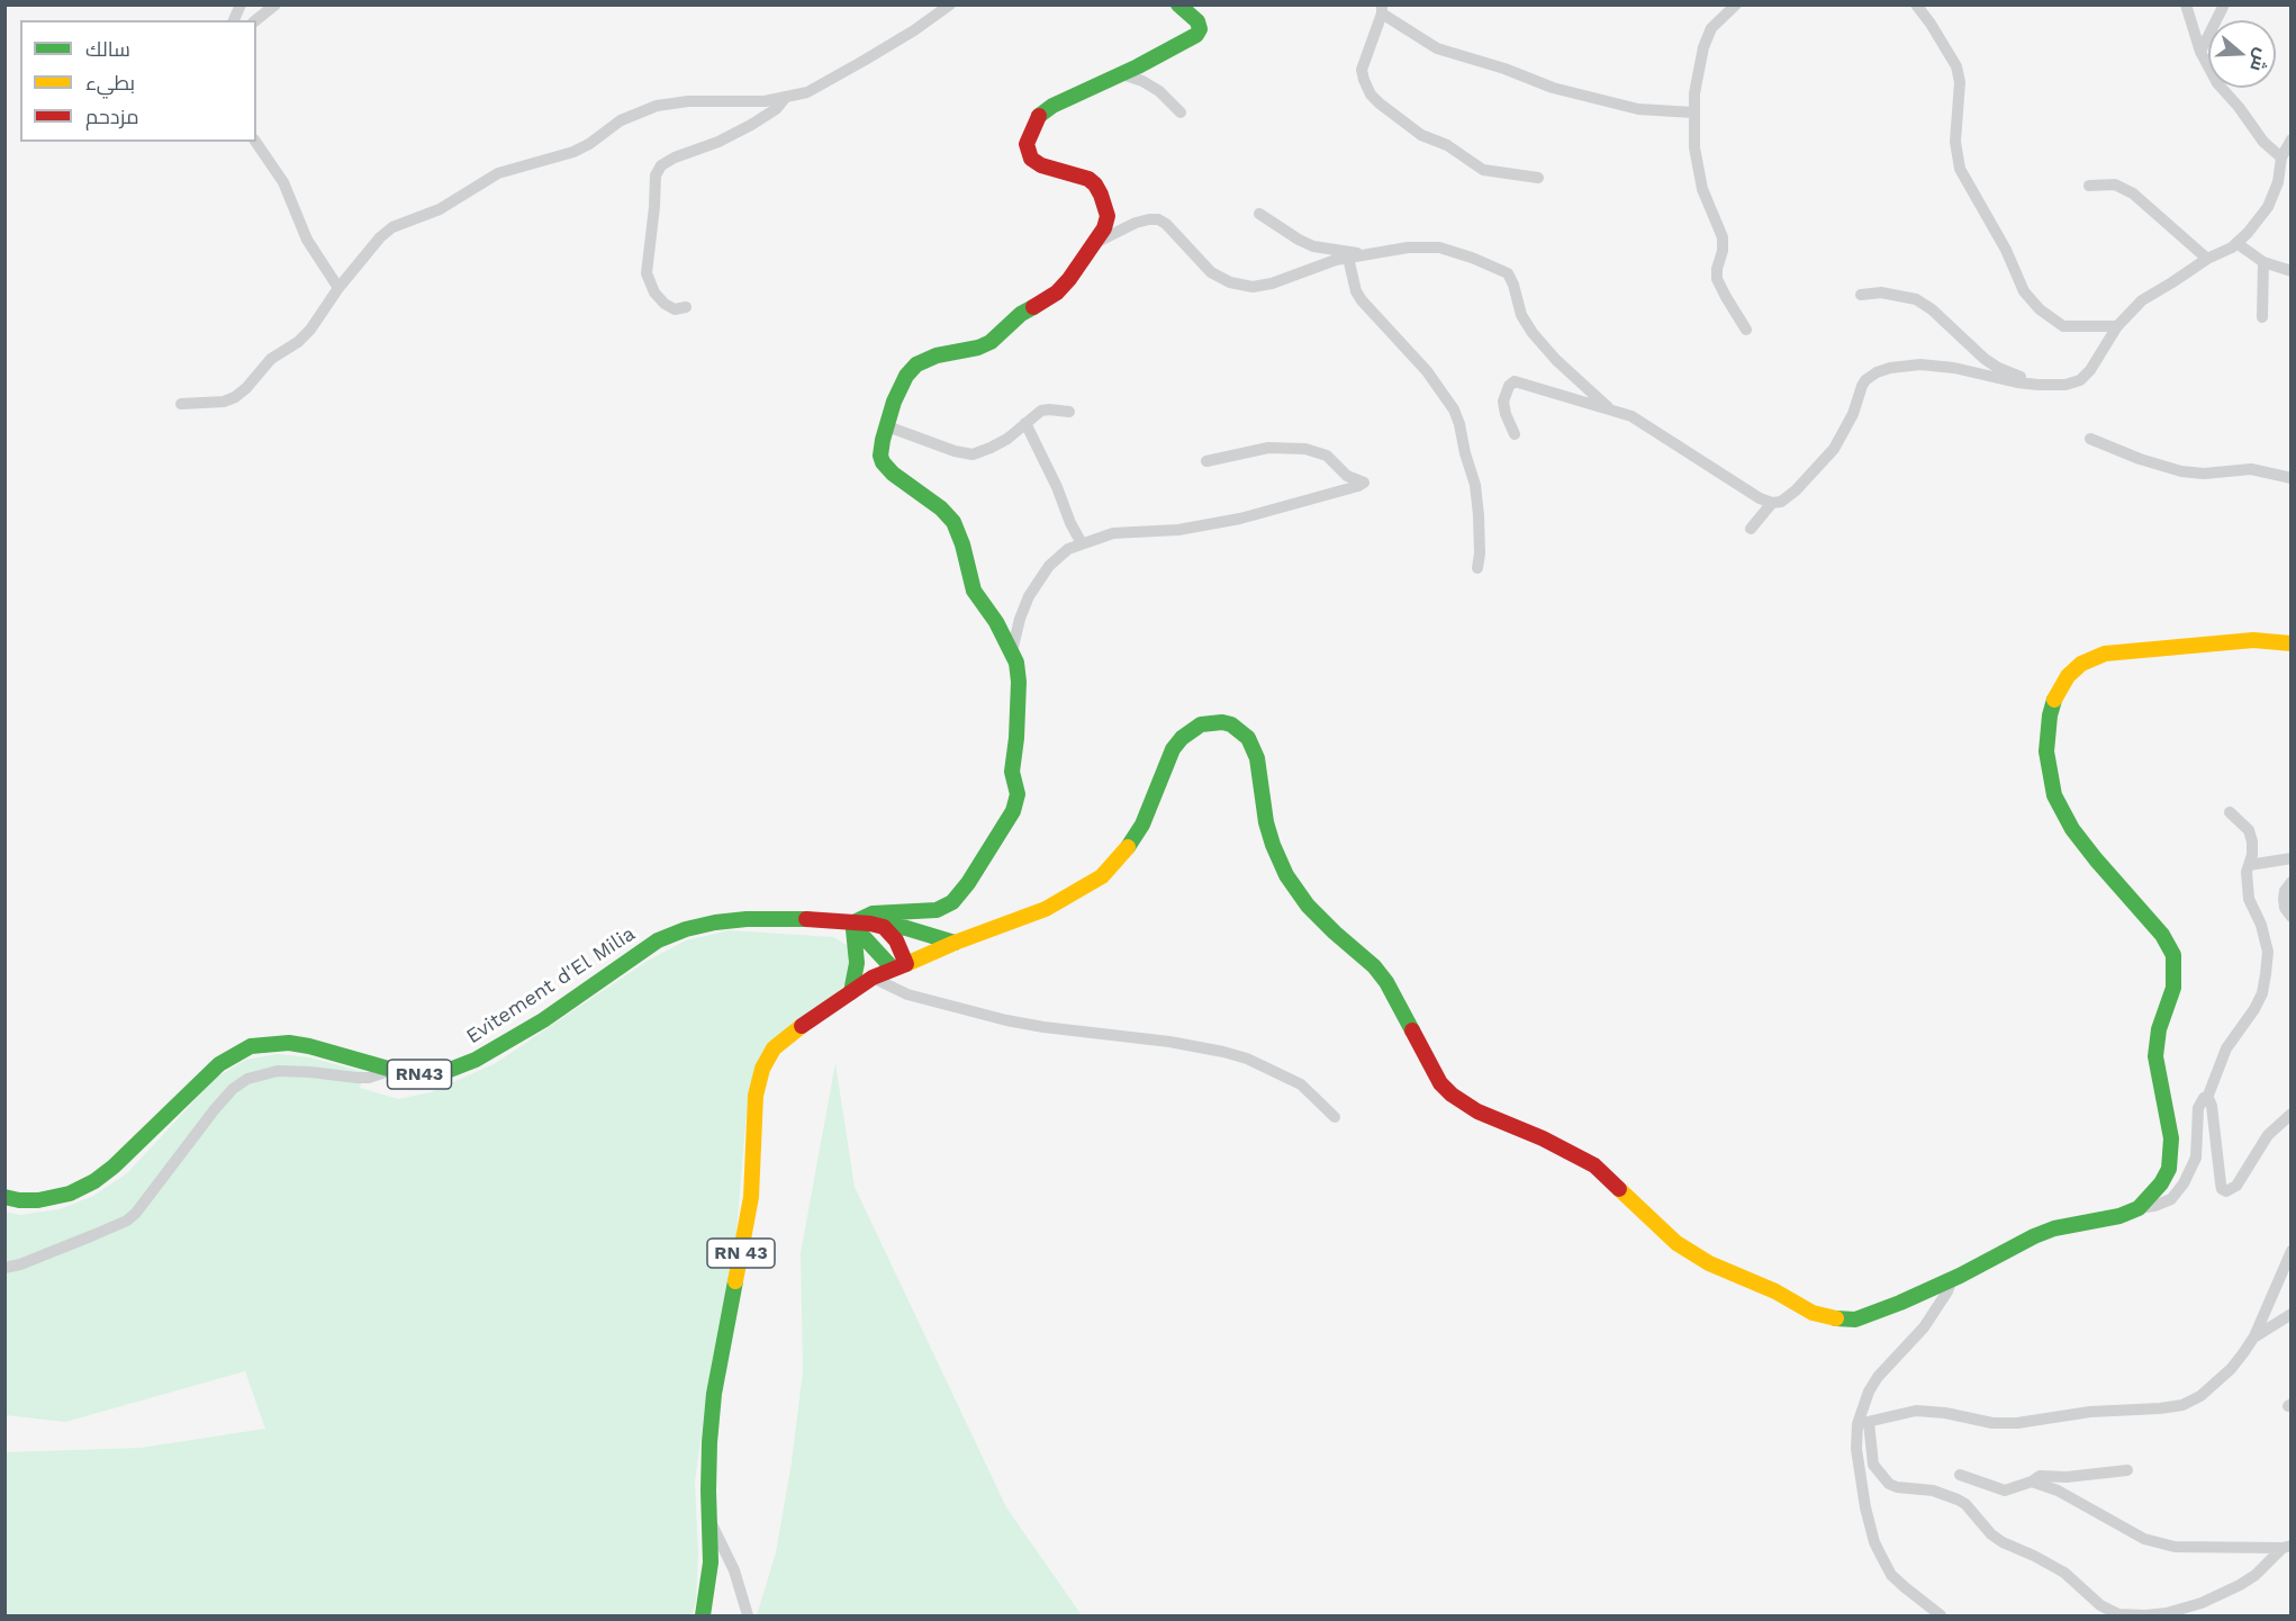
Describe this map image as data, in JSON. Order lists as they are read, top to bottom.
{
  "streets": {
    "main road": ["Evitement d'El Milia", "RN43", "RN 43"]
  },
  "legend": ["سالك", "بطيء", "مزدحم"],
  "north": "right"
}
